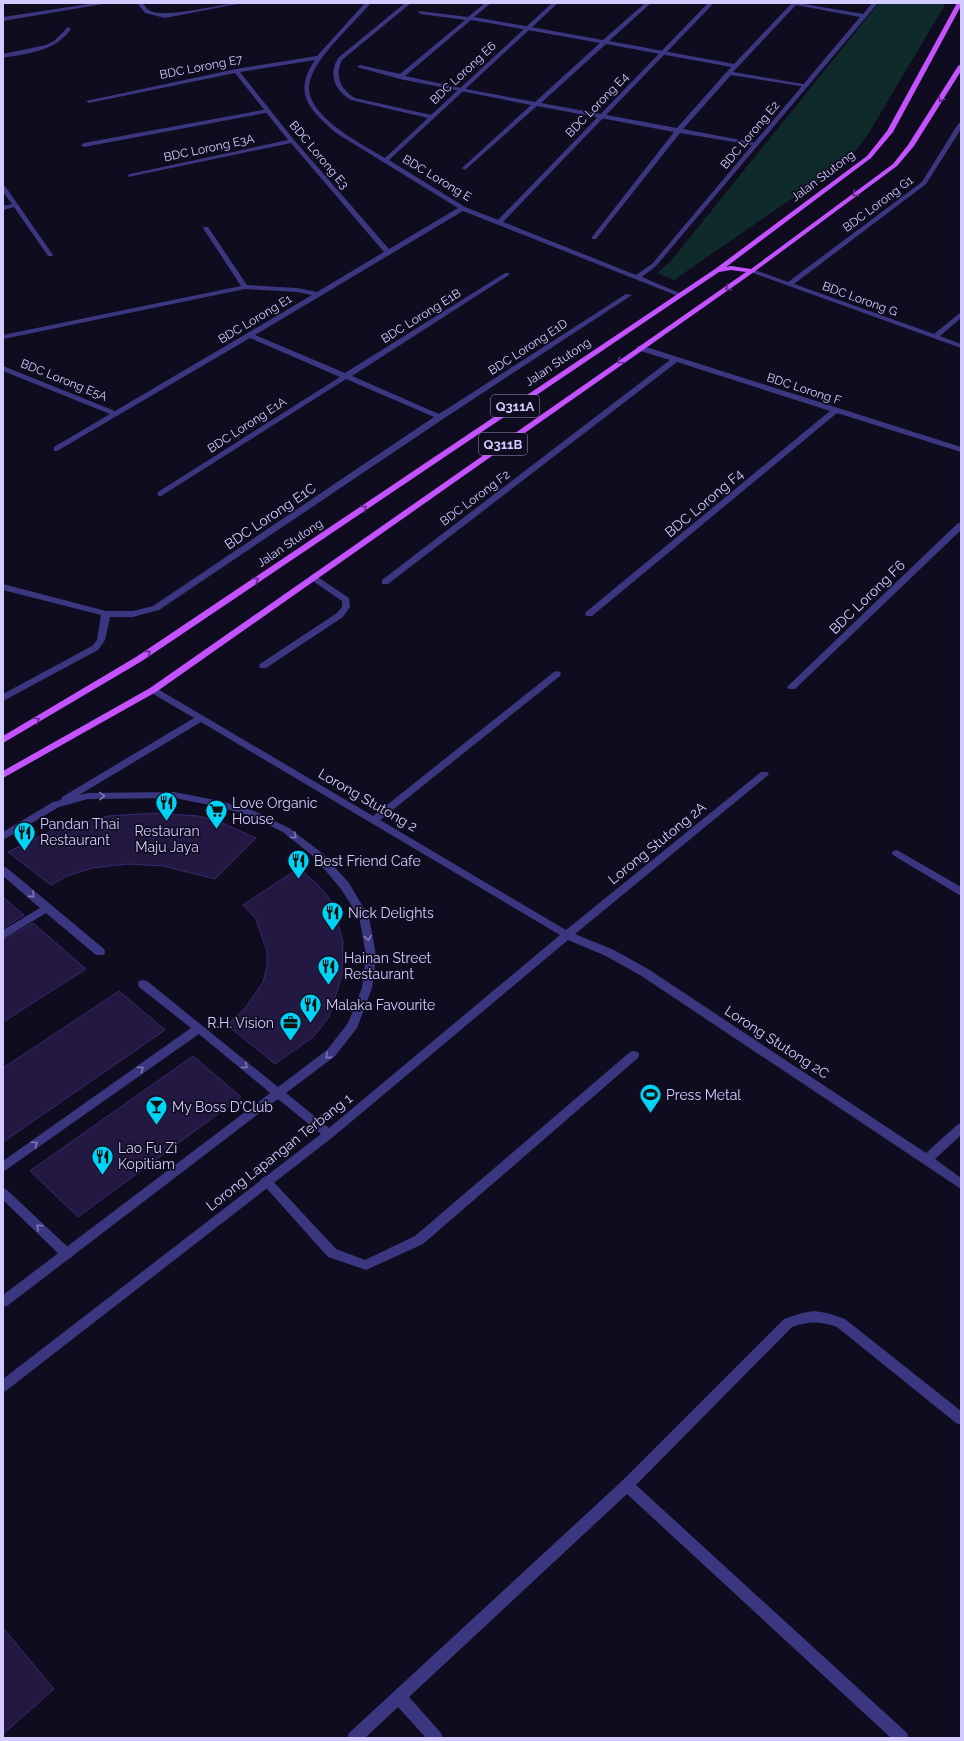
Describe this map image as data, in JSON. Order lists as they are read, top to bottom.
{
  "streets": {
    "main road": ["Jalan Stutong", "Q311A", "Q311B"],
    "street": [
      "BDC Lorong E7",
      "BDC Lorong E6",
      "BDC Lorong E4",
      "BDC Lorong E2",
      "BDC Lorong E3A",
      "BDC Lorong E3",
      "BDC Lorong E",
      "BDC Lorong G1",
      "BDC Lorong G",
      "BDC Lorong E1B",
      "BDC Lorong E1",
      "BDC Lorong E1D",
      "BDC Lorong E5A",
      "BDC Lorong F",
      "BDC Lorong E1A",
      "BDC Lorong F2",
      "BDC Lorong F4",
      "BDC Lorong E1C",
      "BDC Lorong F6",
      "Lorong Stutong 2",
      "Lorong Stutong 2A",
      "Lorong Stutong 2C",
      "Lorong Lapangan Terbang 1"
    ]
  },
  "crossings": [
    ["BDC Lorong E7", "BDC Lorong E3"],
    ["BDC Lorong E7", "BDC Lorong E"],
    ["BDC Lorong E6", "BDC Lorong E"],
    ["BDC Lorong E4", "BDC Lorong E"],
    ["BDC Lorong E2", "BDC Lorong E"],
    ["BDC Lorong E3A", "BDC Lorong E3"],
    ["BDC Lorong E3", "BDC Lorong E1"],
    ["Jalan Stutong", "BDC Lorong E"],
    ["BDC Lorong E", "BDC Lorong E1"],
    ["BDC Lorong G1", "BDC Lorong G"],
    ["BDC Lorong G", "Q311B"],
    ["BDC Lorong E1B", "BDC Lorong E1A"],
    ["BDC Lorong E1", "BDC Lorong E5A"],
    ["BDC Lorong E1D", "BDC Lorong E1C"],
    ["BDC Lorong F", "Q311B"],
    ["BDC Lorong F", "BDC Lorong F2"],
    ["BDC Lorong F", "BDC Lorong F4"],
    ["Q311B", "Lorong Stutong 2"],
    ["Lorong Stutong 2", "Lorong Stutong 2A"],
    ["Lorong Stutong 2", "Lorong Stutong 2C"],
    ["Lorong Stutong 2", "Lorong Lapangan Terbang 1"],
    ["Lorong Stutong 2A", "Lorong Stutong 2C"],
    ["Lorong Stutong 2A", "Lorong Lapangan Terbang 1"],
    ["Lorong Stutong 2C", "Lorong Lapangan Terbang 1"]
  ],
  "places": {
    "restaurant": [
      "Restauran Maju Jaya",
      "Pandan Thai Restaurant",
      "Best Friend Cafe",
      "Nick Delights",
      "Hainan Street Restaurant",
      "Malaka Favourite",
      "Lao Fu Zi Kopitiam"
    ],
    "supermarket": ["Love Organic House"],
    "office": ["R.H. Vision"],
    "sports": ["Press Metal"],
    "bar": ["My Boss D'Club"]
  }
}
